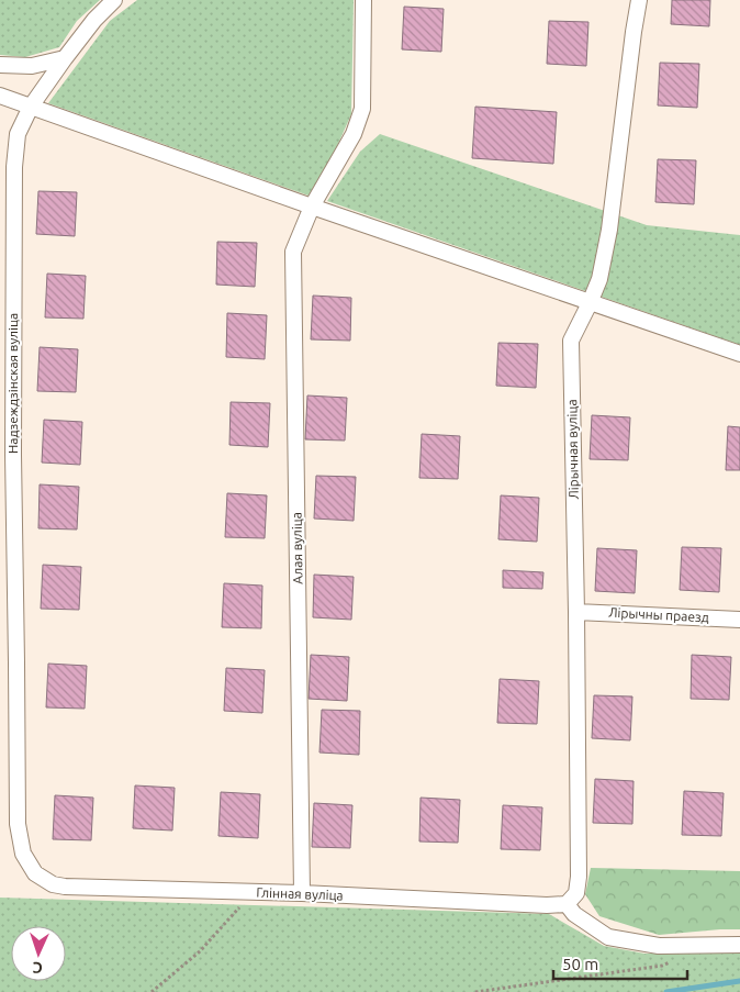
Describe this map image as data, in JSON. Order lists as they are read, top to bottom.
{
  "streets": {
    "street": [
      "Надзеждзінская вуліца",
      "Лірычная вуліца",
      "Алая вуліца",
      "Лірычны праезд",
      "Глінная вуліца"
    ]
  },
  "crossings": [
    ["Надзеждзінская вуліца", "Глінная вуліца"],
    ["Лірычная вуліца", "Лірычны праезд"],
    ["Лірычная вуліца", "Глінная вуліца"],
    ["Алая вуліца", "Глінная вуліца"]
  ],
  "scale_bar": "50 m",
  "north": "bottom"
}
